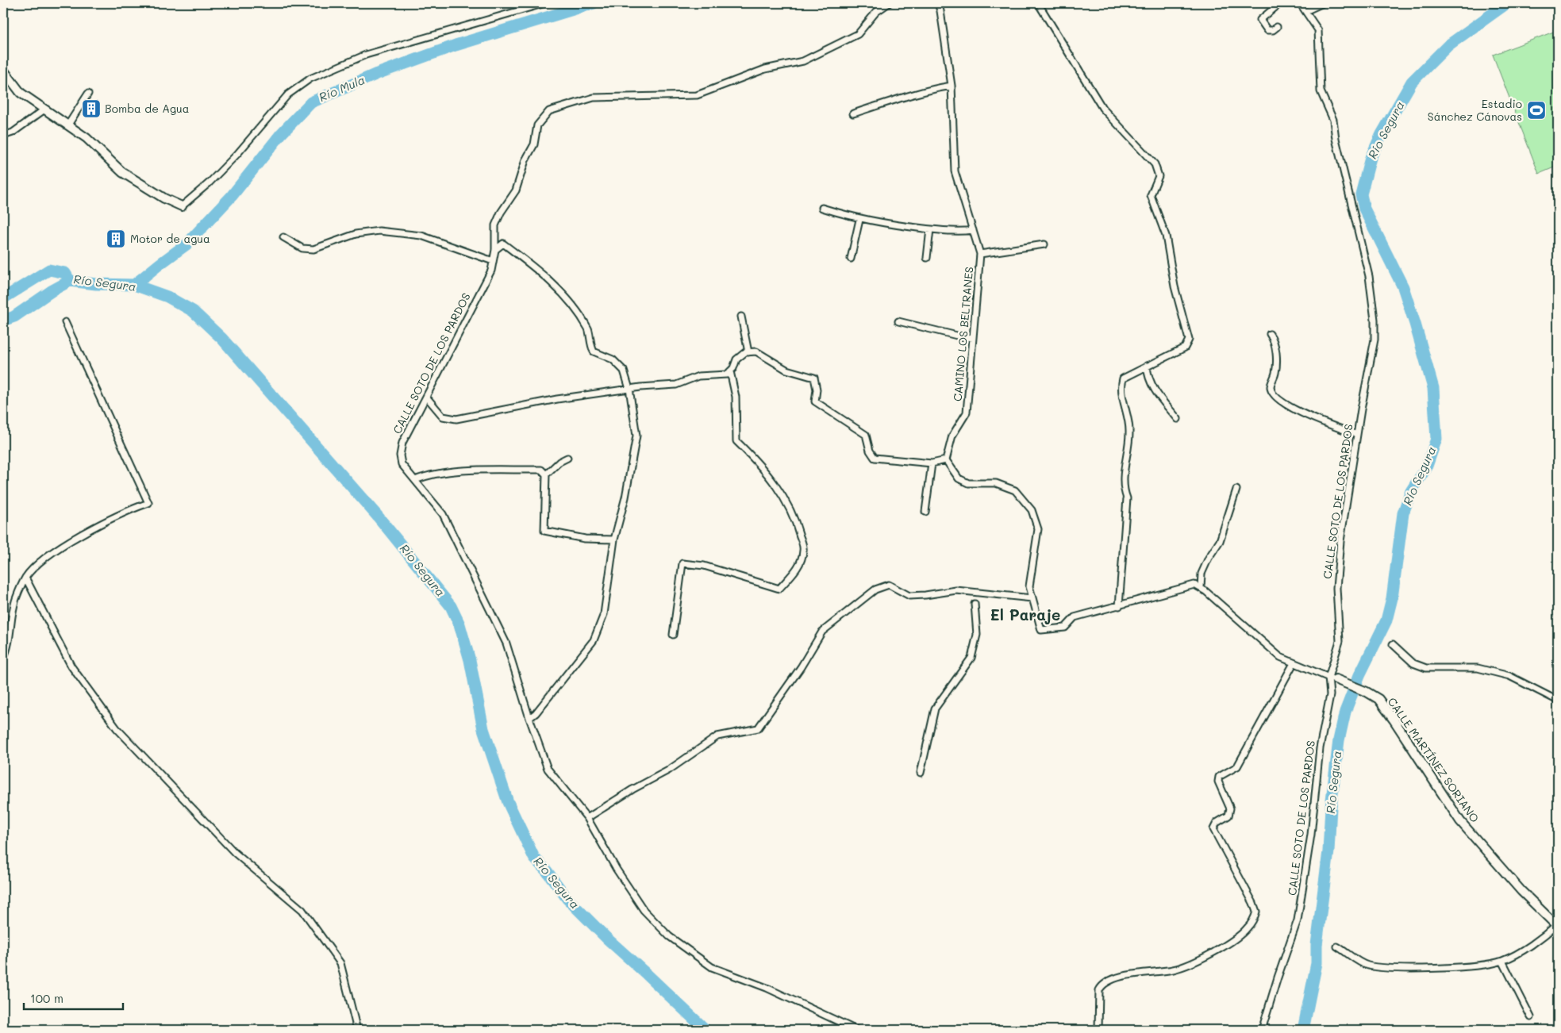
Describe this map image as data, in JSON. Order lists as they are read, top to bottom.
{
  "streets": {
    "street": ["CAMINO LOS BELTRANES", "CALLE SOTO DE LOS PARDOS", "CALLE MARTÍNEZ SORIANO"]
  },
  "crossings": [
    ["CALLE SOTO DE LOS PARDOS", "CALLE MARTÍNEZ SORIANO"]
  ],
  "districts": ["El Paraje"],
  "water": ["Río Mula", "Río Segura"],
  "places": {
    "building": ["Bomba de Agua", "Motor de agua"],
    "sports": ["Estadio Sánchez Cánovas"]
  },
  "scale_bar": "100 m"
}
